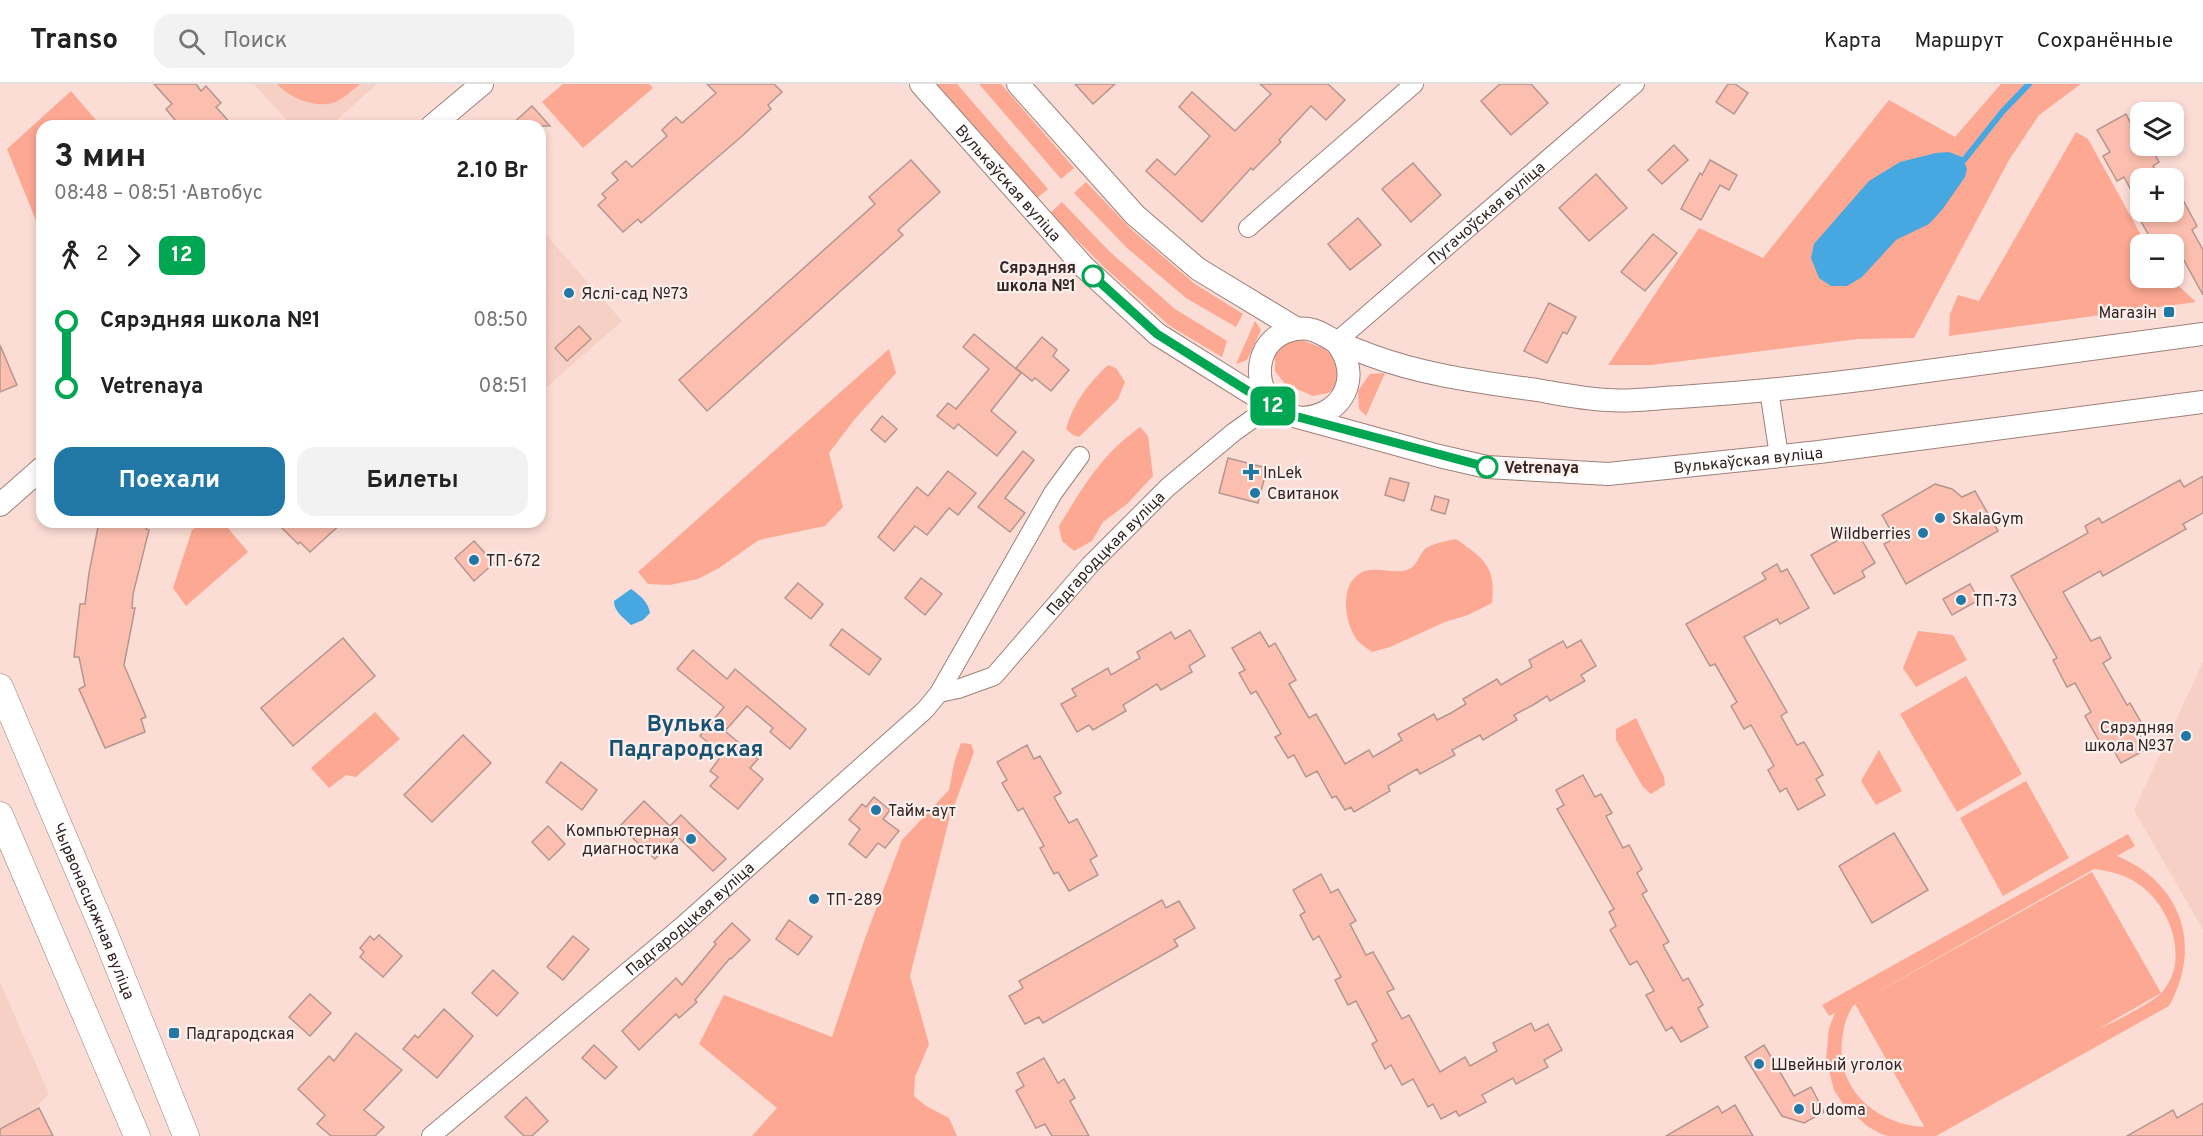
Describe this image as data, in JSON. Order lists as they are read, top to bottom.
{
  "streets": {
    "main road": ["Чырвонасцяжная вуліца"],
    "street": ["Вулькаўская вуліца", "Пугачоўская вуліца", "Падгародцкая вуліца"]
  },
  "crossings": [
    ["Вулькаўская вуліца", "Пугачоўская вуліца"],
    ["Вулькаўская вуліца", "Падгародцкая вуліца"],
    ["Пугачоўская вуліца", "Падгародцкая вуліца"]
  ],
  "districts": ["Вулька Падгародская"],
  "places": {
    "other": [
      "Сярэдняя школа №1",
      "Яслі-сад №73",
      "Vetrenaya",
      "Свитанок",
      "SkalaGym",
      "Wildberries",
      "ТП-672",
      "ТП-73",
      "Сярэдняя школа №37",
      "Тайм-аут",
      "Компьютерная диагностика",
      "ТП-289",
      "Швейный уголок",
      "U doma"
    ],
    "transit": ["Магазін", "Падгародская"],
    "health": ["InLek"]
  },
  "lines": ["bus line 12"],
  "page": {
    "header": "Transo",
    "search": "Поиск",
    "nav": ["Карта", "Маршрут", "Сохранённые"],
    "on_map": "12",
    "map_buttons": ["+", "−"],
    "heading": ["3 мин", "08:48 – 08:51 · Автобус", "2.10 Br"],
    "legs": ["2", "12"],
    "list": [
      {
        "name": "Сярэдняя школа №1",
        "value": "08:50"
      },
      {
        "name": "Vetrenaya",
        "value": "08:51"
      }
    ],
    "buttons": ["Поехали", "Билеты"]
  }
}
